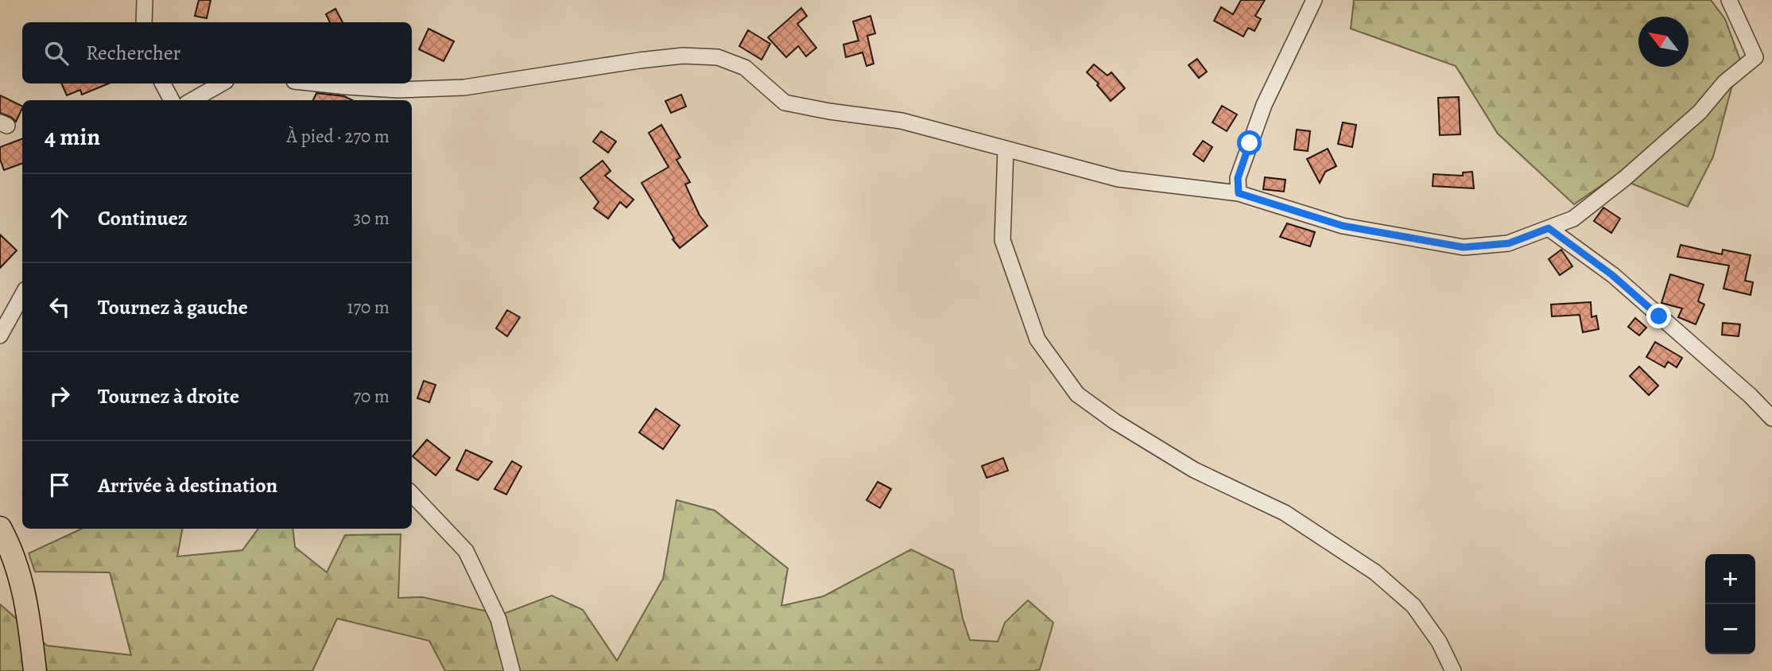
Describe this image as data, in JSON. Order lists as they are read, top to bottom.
{
  "north": "top left",
  "page": {
    "search": "Rechercher",
    "heading": ["4 min", "À pied · 270 m"],
    "list": [
      ["Continuez", "30 m"],
      ["Tournez à gauche", "170 m"],
      ["Tournez à droite", "70 m"],
      "Arrivée à destination"
    ],
    "map_buttons": ["+", "−"]
  }
}
